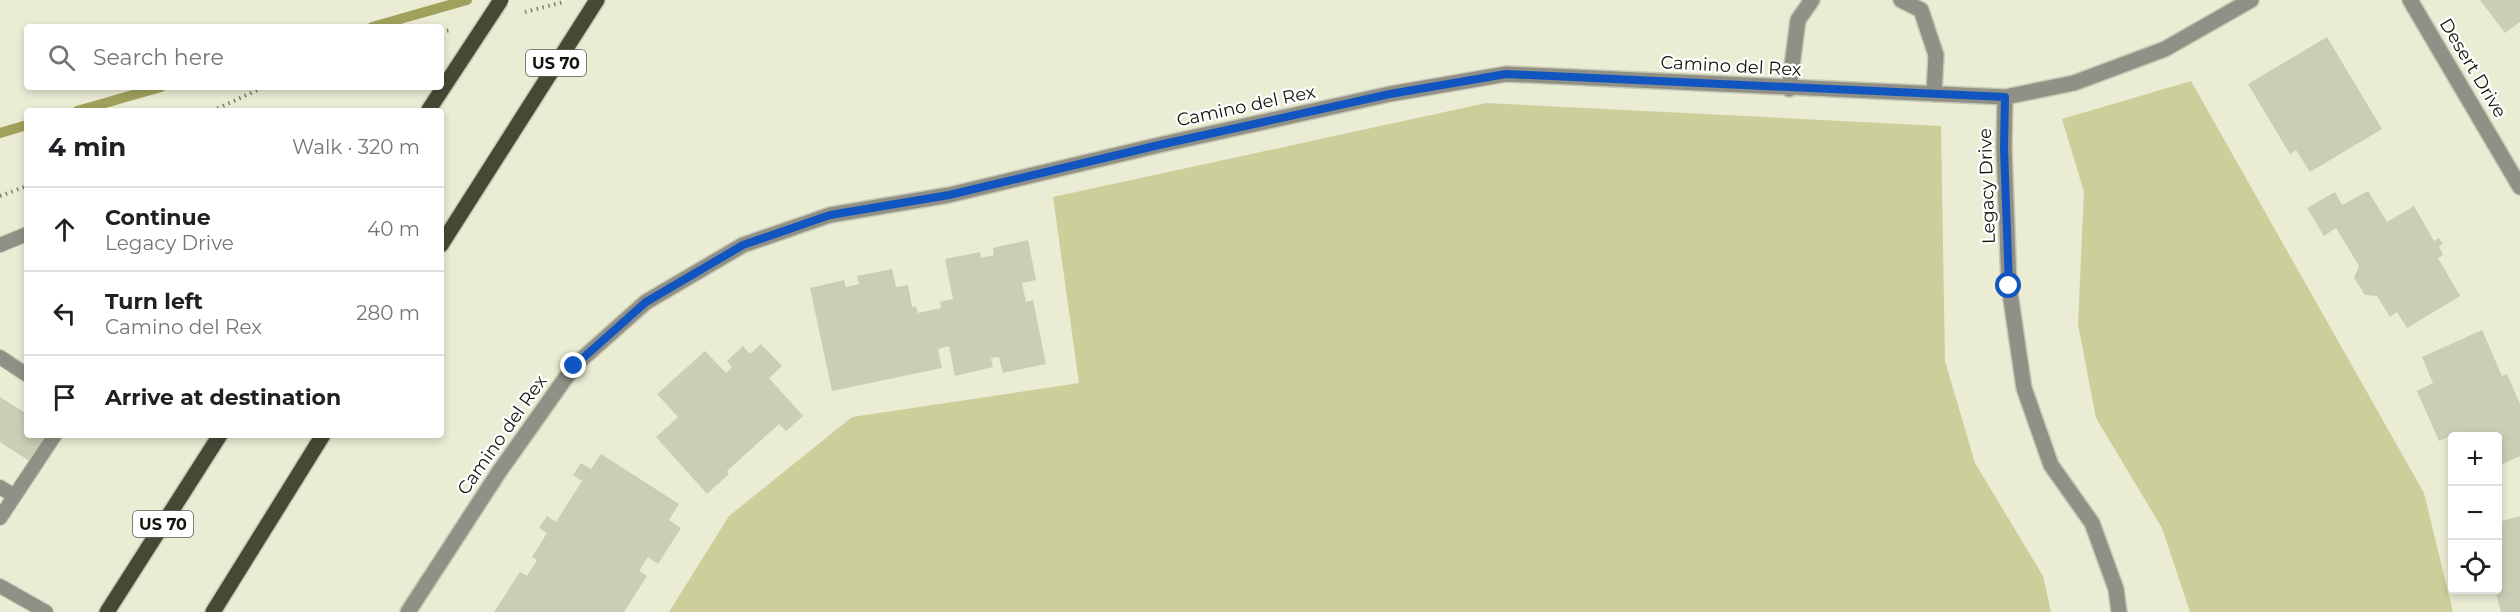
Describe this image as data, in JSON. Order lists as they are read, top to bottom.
{
  "streets": {
    "main road": ["US 70"],
    "street": ["Camino del Rex", "Desert Drive", "Legacy Drive"]
  },
  "crossings": [
    ["Camino del Rex", "Legacy Drive"]
  ],
  "page": {
    "search": "Search here",
    "heading": ["4 min", "Walk · 320 m"],
    "list": [
      ["Continue", "Legacy Drive", "40 m"],
      ["Turn left", "Camino del Rex", "280 m"],
      "Arrive at destination"
    ],
    "map_buttons": ["+", "−"]
  }
}
